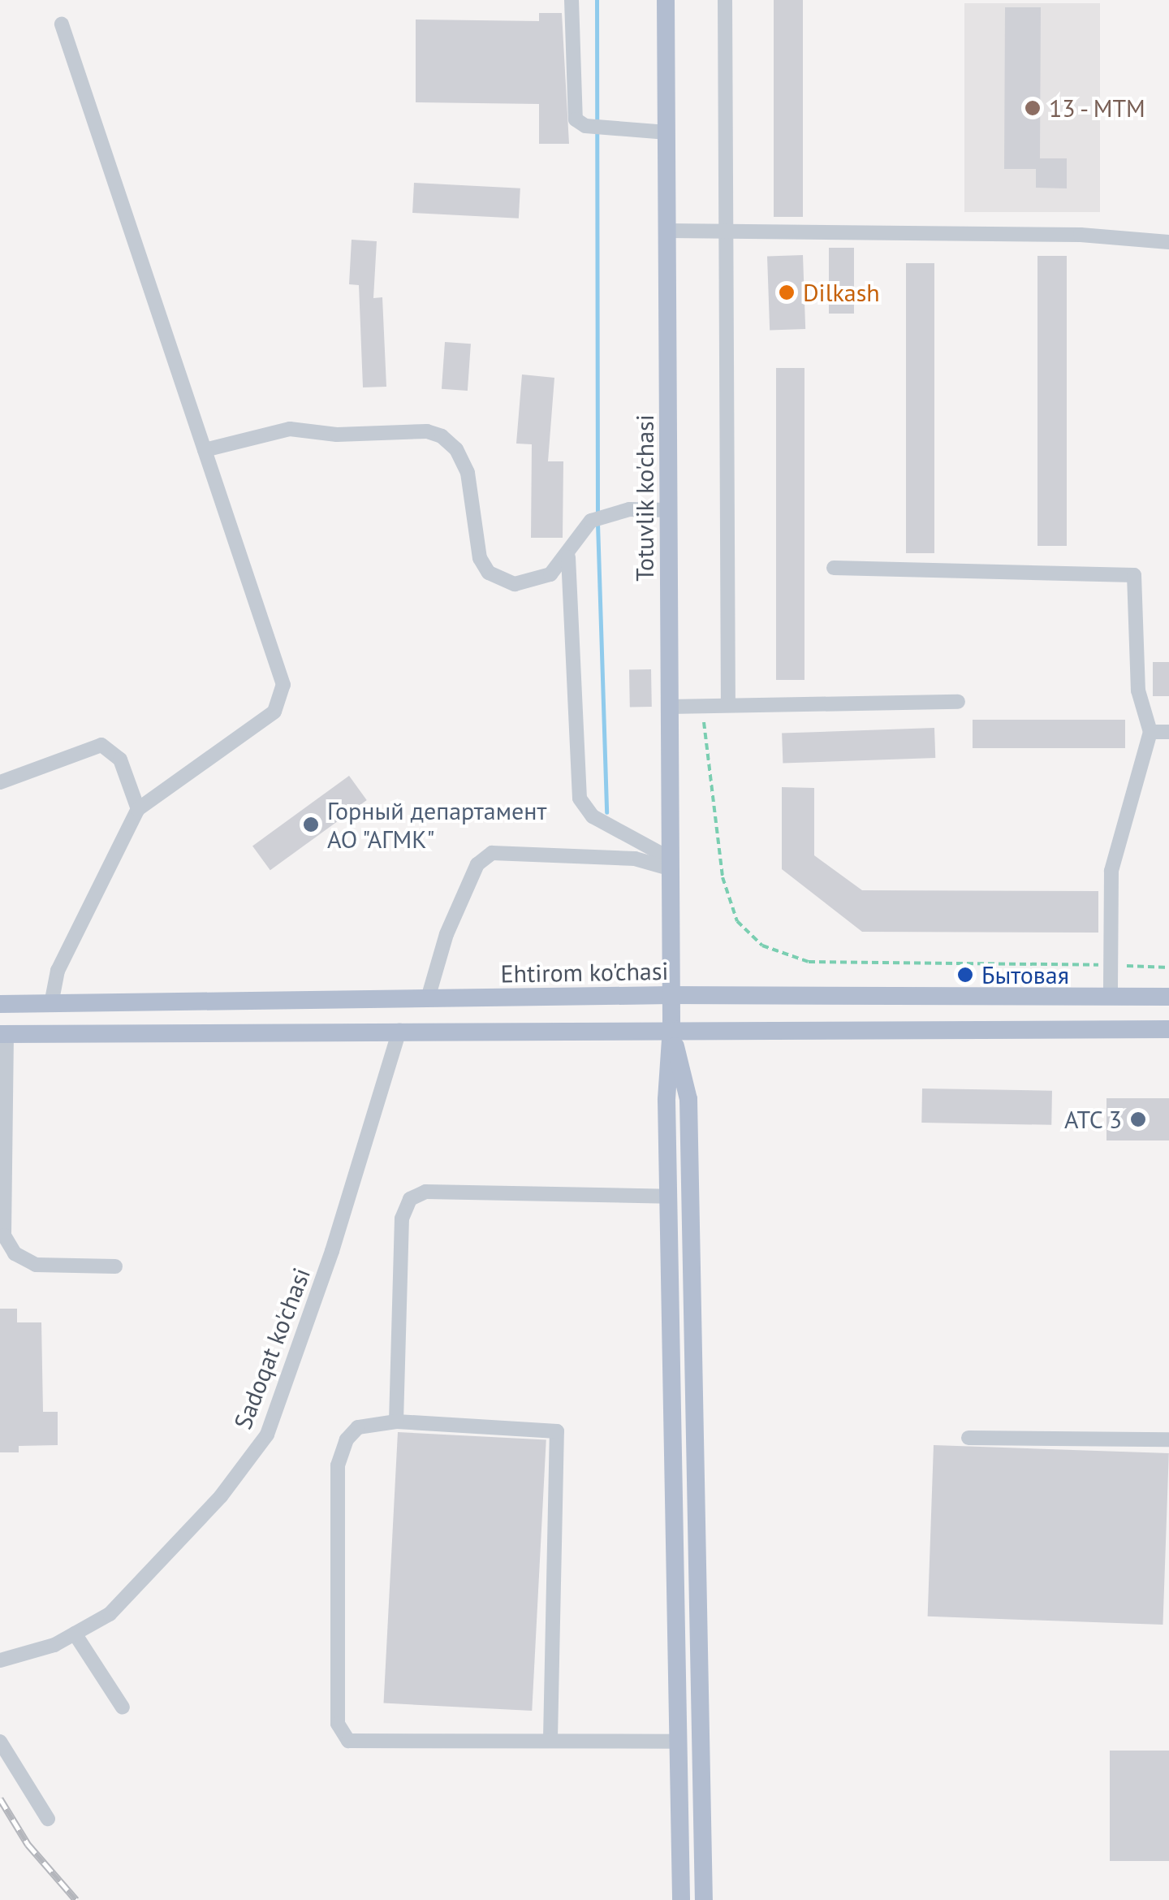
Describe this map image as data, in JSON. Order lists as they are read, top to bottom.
{
  "streets": {
    "main road": ["Totuvlik ko'chasi", "Ehtirom ko'chasi"],
    "street": ["Sadoqat ko'chasi"]
  },
  "crossings": [
    ["Totuvlik ko'chasi", "Ehtirom ko'chasi"]
  ],
  "places": [
    "13 - MTM",
    "Dilkash",
    "Горный департамент АО \"АГМК\"",
    "Бытовая",
    "АТС 3"
  ]
}
